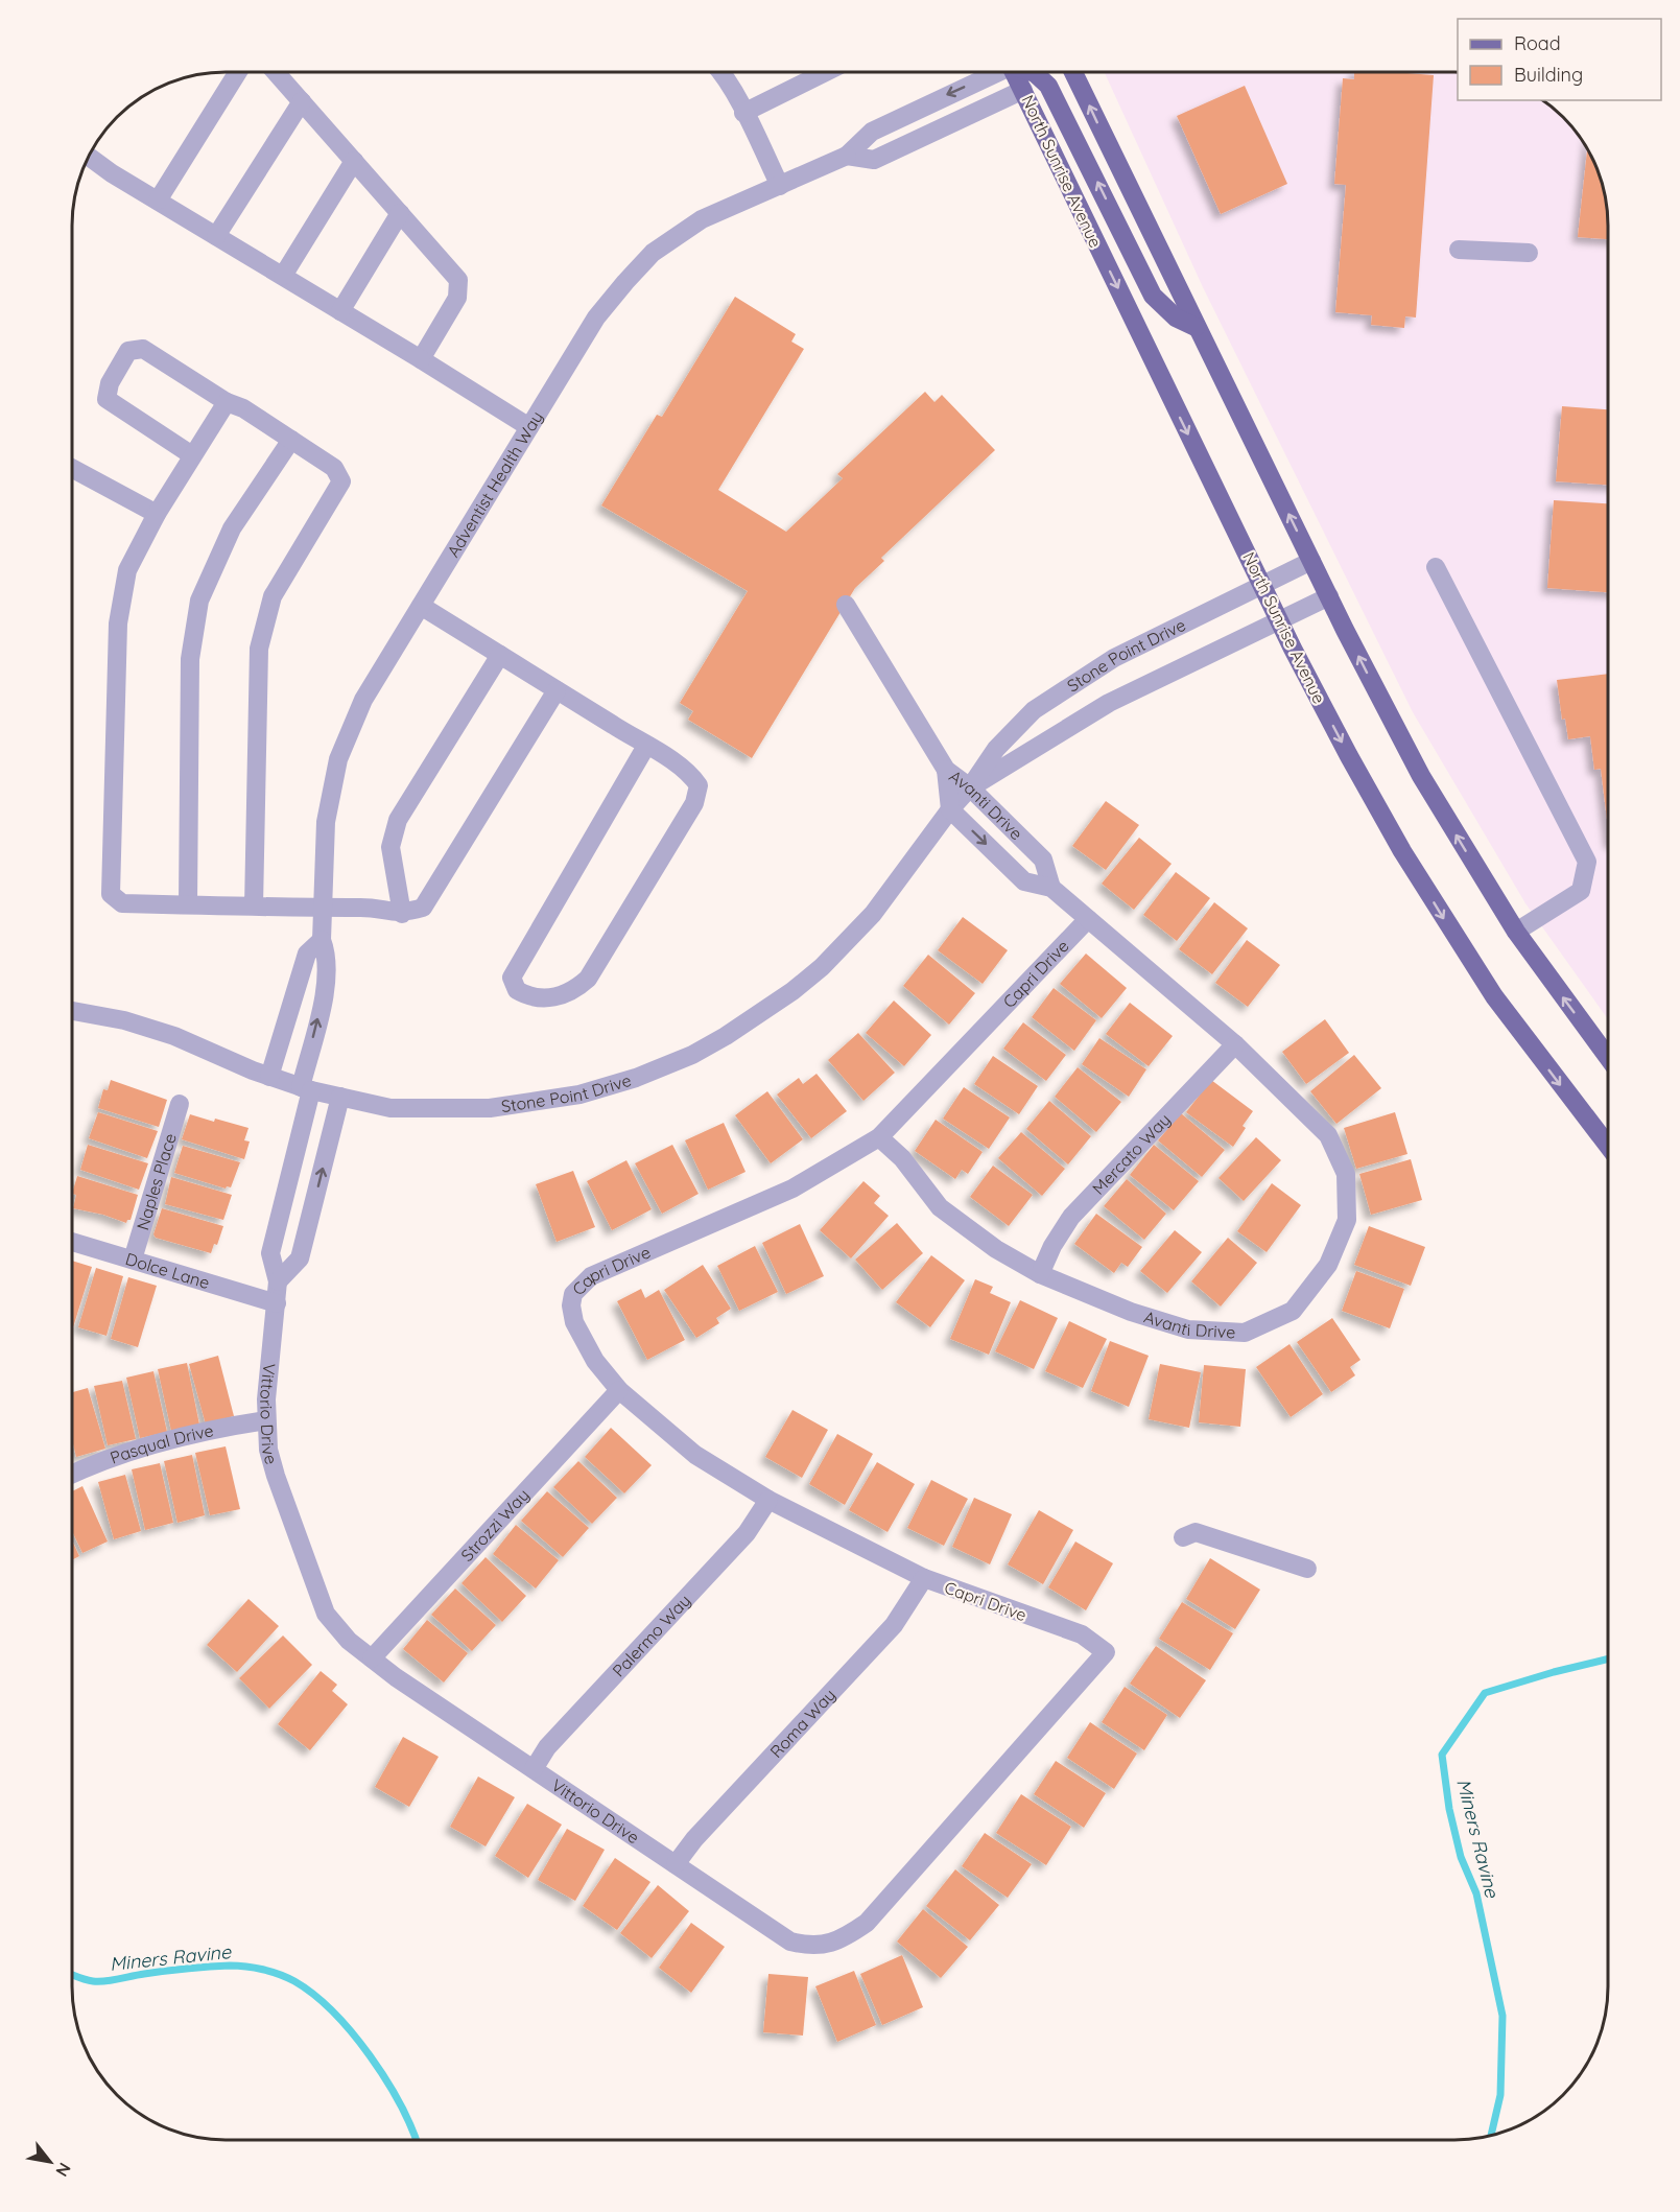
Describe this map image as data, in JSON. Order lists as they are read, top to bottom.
{
  "streets": {
    "main road": ["North Sunrise Avenue"],
    "street": [
      "Adventist Health Way",
      "Stone Point Drive",
      "Avanti Drive",
      "Capri Drive",
      "Mercato Way",
      "Naples Place",
      "Dolce Lane",
      "Vittorio Drive",
      "Pasqual Drive",
      "Strozzi Way",
      "Palermo Way",
      "Roma Way"
    ]
  },
  "crossings": [
    ["North Sunrise Avenue", "Adventist Health Way"],
    ["North Sunrise Avenue", "Stone Point Drive"],
    ["Adventist Health Way", "Stone Point Drive"],
    ["Adventist Health Way", "Vittorio Drive"],
    ["Stone Point Drive", "Avanti Drive"],
    ["Stone Point Drive", "Vittorio Drive"],
    ["Avanti Drive", "Capri Drive"],
    ["Avanti Drive", "Mercato Way"],
    ["Capri Drive", "Vittorio Drive"],
    ["Capri Drive", "Strozzi Way"],
    ["Capri Drive", "Palermo Way"],
    ["Capri Drive", "Roma Way"],
    ["Naples Place", "Dolce Lane"],
    ["Dolce Lane", "Vittorio Drive"],
    ["Vittorio Drive", "Pasqual Drive"],
    ["Vittorio Drive", "Strozzi Way"],
    ["Vittorio Drive", "Palermo Way"],
    ["Vittorio Drive", "Roma Way"]
  ],
  "water": ["Miners Ravine"],
  "legend": ["Road", "Building"],
  "north": "bottom right"
}
